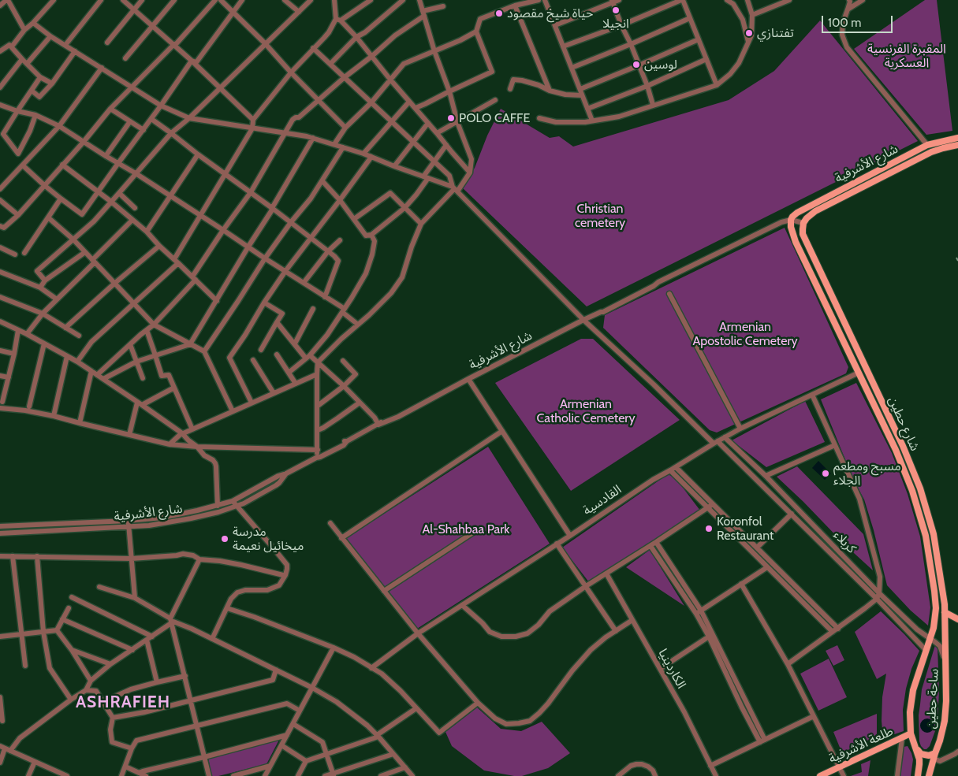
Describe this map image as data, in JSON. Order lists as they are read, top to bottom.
{
  "streets": {
    "main road": [
      "شارع الأشرفية",
      "شارع حطين",
      "ساحة حطين",
      "طلعة الأشرفية"
    ],
    "street": ["القادسية", "كربلاء", "الكاردينيا"]
  },
  "crossings": [
    ["شارع الأشرفية", "شارع حطين"],
    ["شارع الأشرفية", "كربلاء"],
    ["شارع حطين", "القادسية"],
    ["شارع حطين", "كربلاء"],
    ["شارع حطين", "ساحة حطين"],
    ["القادسية", "كربلاء"],
    ["كربلاء", "ساحة حطين"],
    ["ساحة حطين", "طلعة الأشرفية"]
  ],
  "districts": ["ASHRAFIEH"],
  "parks": [
    "المقبرة الفرنسية العسكرية",
    "Christian cemetery",
    "Armenian Apostolic Cemetery",
    "Armenian Catholic Cemetery",
    "Al-Shahbaa Park"
  ],
  "places": [
    "انجيلا",
    "حياة شيخ مقصود",
    "تفتنازي",
    "لوسين",
    "POLO CAFFE",
    "مسبح ومطعم الجلاء",
    "Koronfol Restaurant",
    "مدرسة ميخائيل نعيمة"
  ],
  "scale_bar": "100 m"
}
